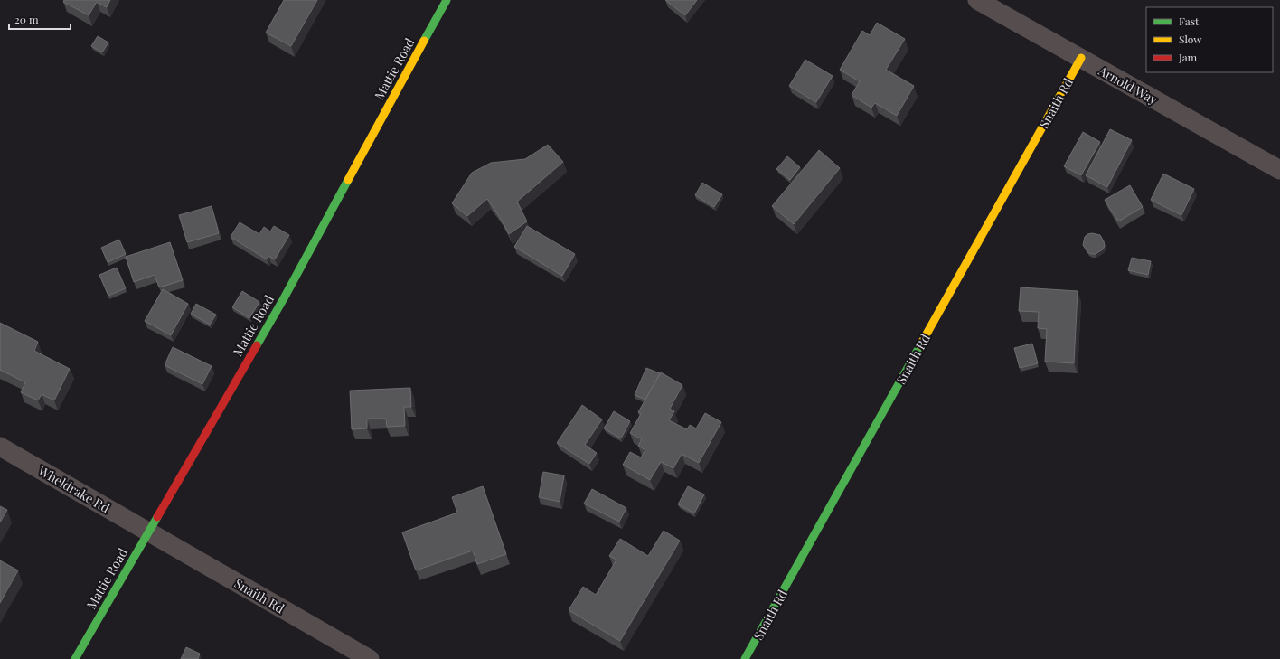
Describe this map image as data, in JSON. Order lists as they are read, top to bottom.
{
  "streets": {
    "street": [
      "Mattie Road",
      "Arnold Way",
      "Snaith Rd",
      "Wheldrake Rd"
    ]
  },
  "crossings": [
    ["Mattie Road", "Snaith Rd"],
    ["Mattie Road", "Wheldrake Rd"],
    ["Arnold Way", "Snaith Rd"],
    ["Snaith Rd", "Wheldrake Rd"]
  ],
  "legend": ["Fast", "Slow", "Jam"],
  "scale_bar": "20 m"
}
